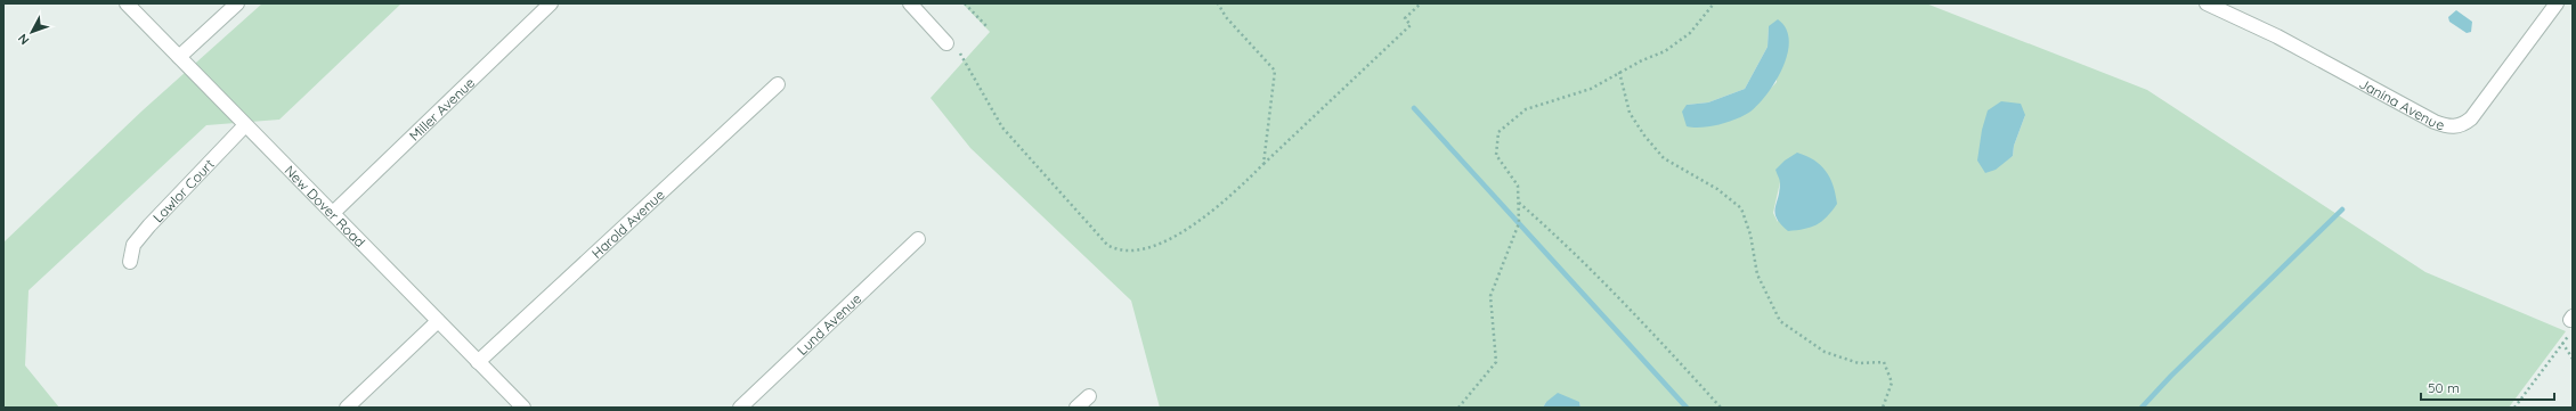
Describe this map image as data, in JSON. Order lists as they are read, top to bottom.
{
  "streets": {
    "street": [
      "Janina Avenue",
      "Miller Avenue",
      "Lawlor Court",
      "New Dover Road",
      "Harold Avenue",
      "Lund Avenue"
    ]
  },
  "crossings": [
    ["Miller Avenue", "New Dover Road"],
    ["Lawlor Court", "New Dover Road"],
    ["New Dover Road", "Harold Avenue"]
  ],
  "scale_bar": "50 m",
  "north": "bottom left"
}
